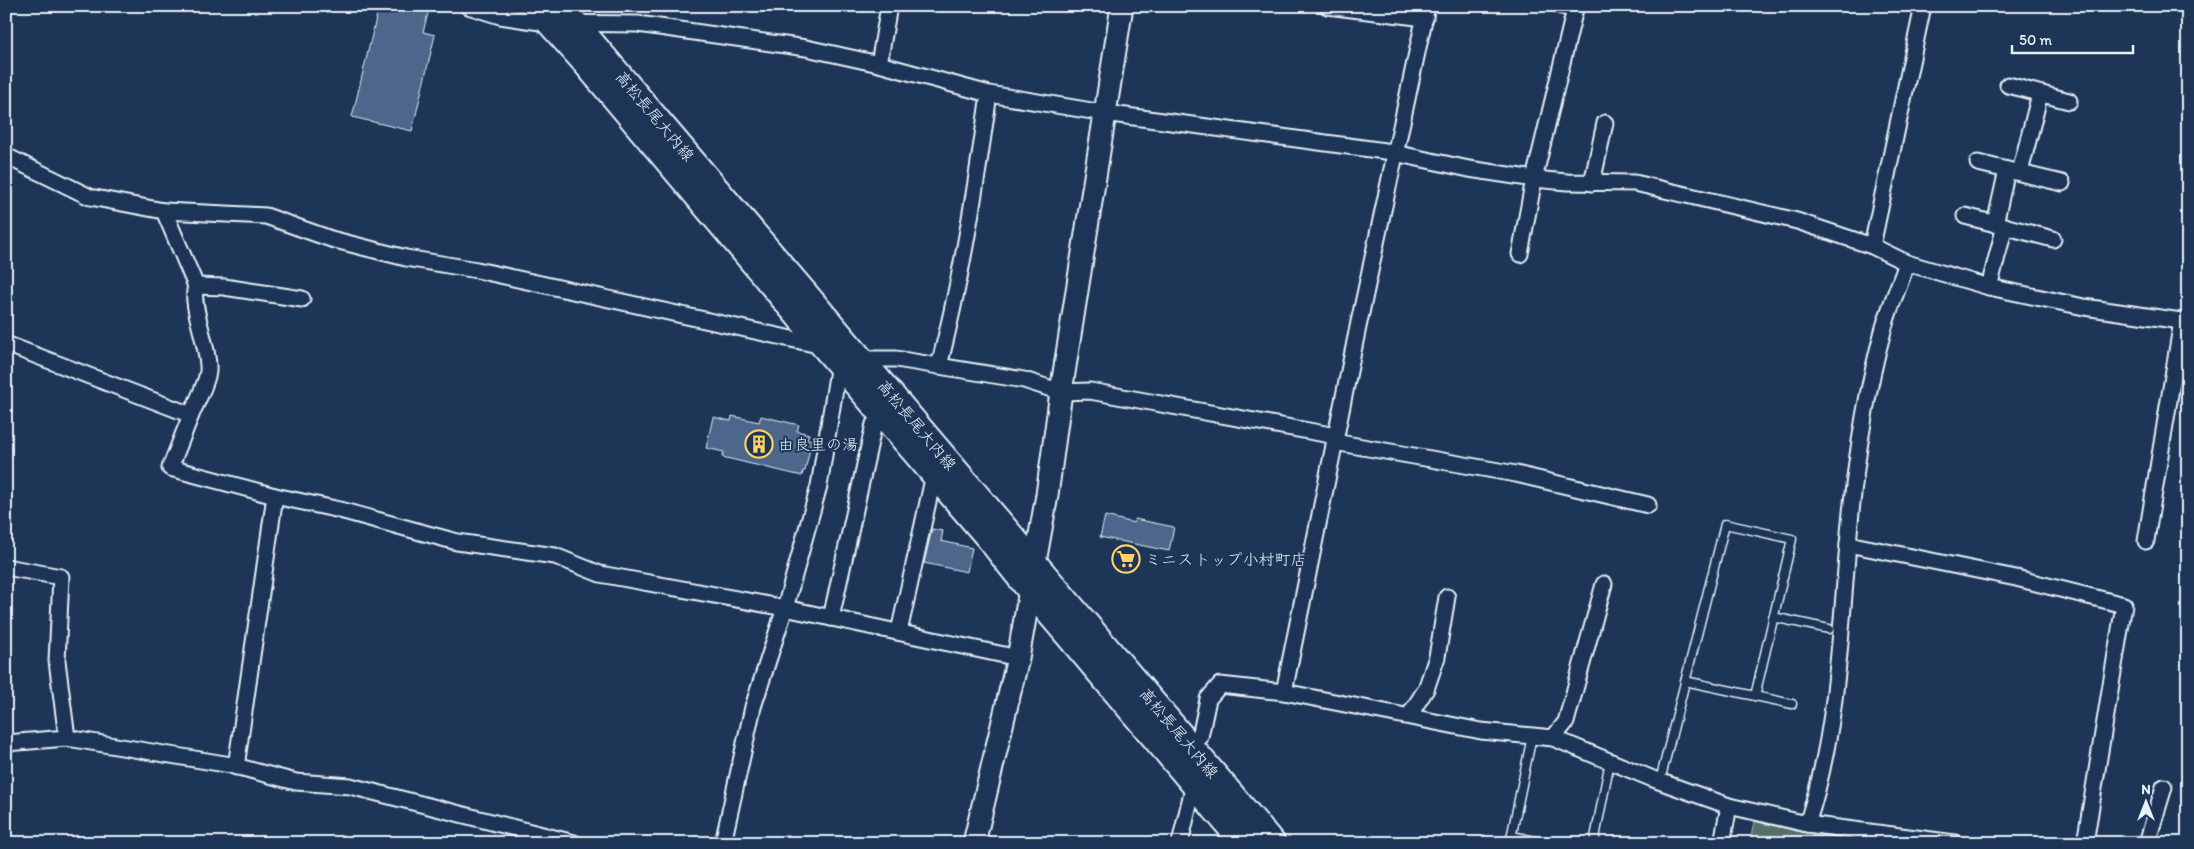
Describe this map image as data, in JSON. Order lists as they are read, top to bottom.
{
  "streets": {
    "main road": ["高松長尾大内線"]
  },
  "places": {
    "building": ["由良里の湯"],
    "supermarket": ["ミニストップ小村町店"]
  },
  "scale_bar": "50 m",
  "north": "top"
}
